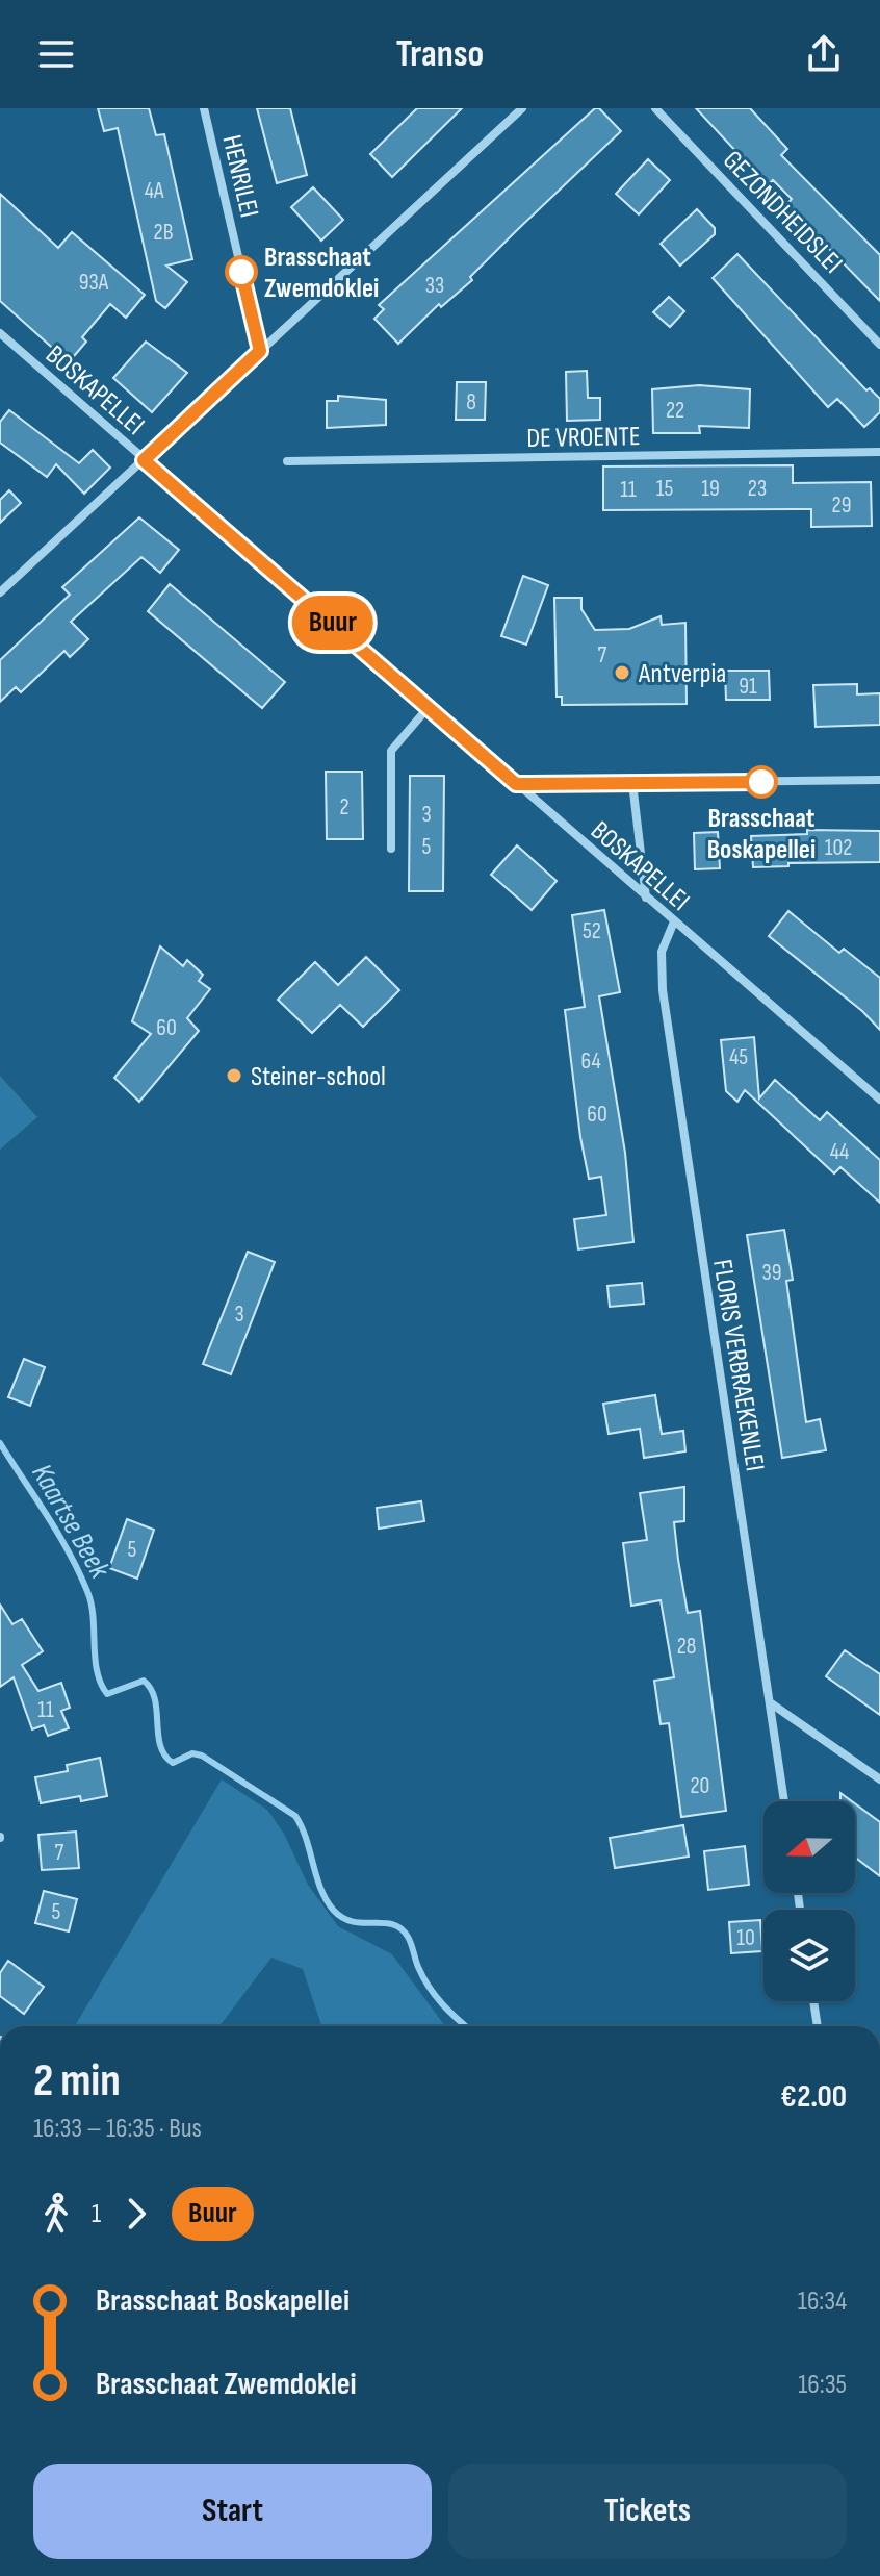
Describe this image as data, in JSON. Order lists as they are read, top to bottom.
{
  "streets": {
    "street": [
      "HENRILEI",
      "GEZONDHEIDSLEI",
      "BOSKAPELLEI",
      "DE VROENTE",
      "FLORIS VERBRAEKENLEI"
    ]
  },
  "crossings": [
    ["BOSKAPELLEI", "FLORIS VERBRAEKENLEI"]
  ],
  "water": ["Kaartse Beek"],
  "places": [
    "Brasschaat Zwemdoklei",
    "Antverpia",
    "Brasschaat Boskapellei",
    "Steiner-school"
  ],
  "lines": ["bus line Buur"],
  "house_numbers": [
    "4A",
    "2B",
    "93A",
    "33",
    "8",
    "22",
    "15",
    "19",
    "23",
    "11",
    "29",
    "7",
    "91",
    "2",
    "3",
    "5",
    "102",
    "52",
    "60",
    "45",
    "64",
    "60",
    "44",
    "39",
    "3",
    "5",
    "28",
    "11",
    "20",
    "7",
    "5",
    "10"
  ],
  "north": "left",
  "page": {
    "header": "Transo",
    "on_map": "Buur",
    "heading": ["2 min", "16:33 – 16:35 · Bus", "€2.00"],
    "legs": ["1", "Buur"],
    "list": [
      {
        "name": "Brasschaat Boskapellei",
        "value": "16:34"
      },
      {
        "name": "Brasschaat Zwemdoklei",
        "value": "16:35"
      }
    ],
    "buttons": ["Start", "Tickets"]
  }
}
